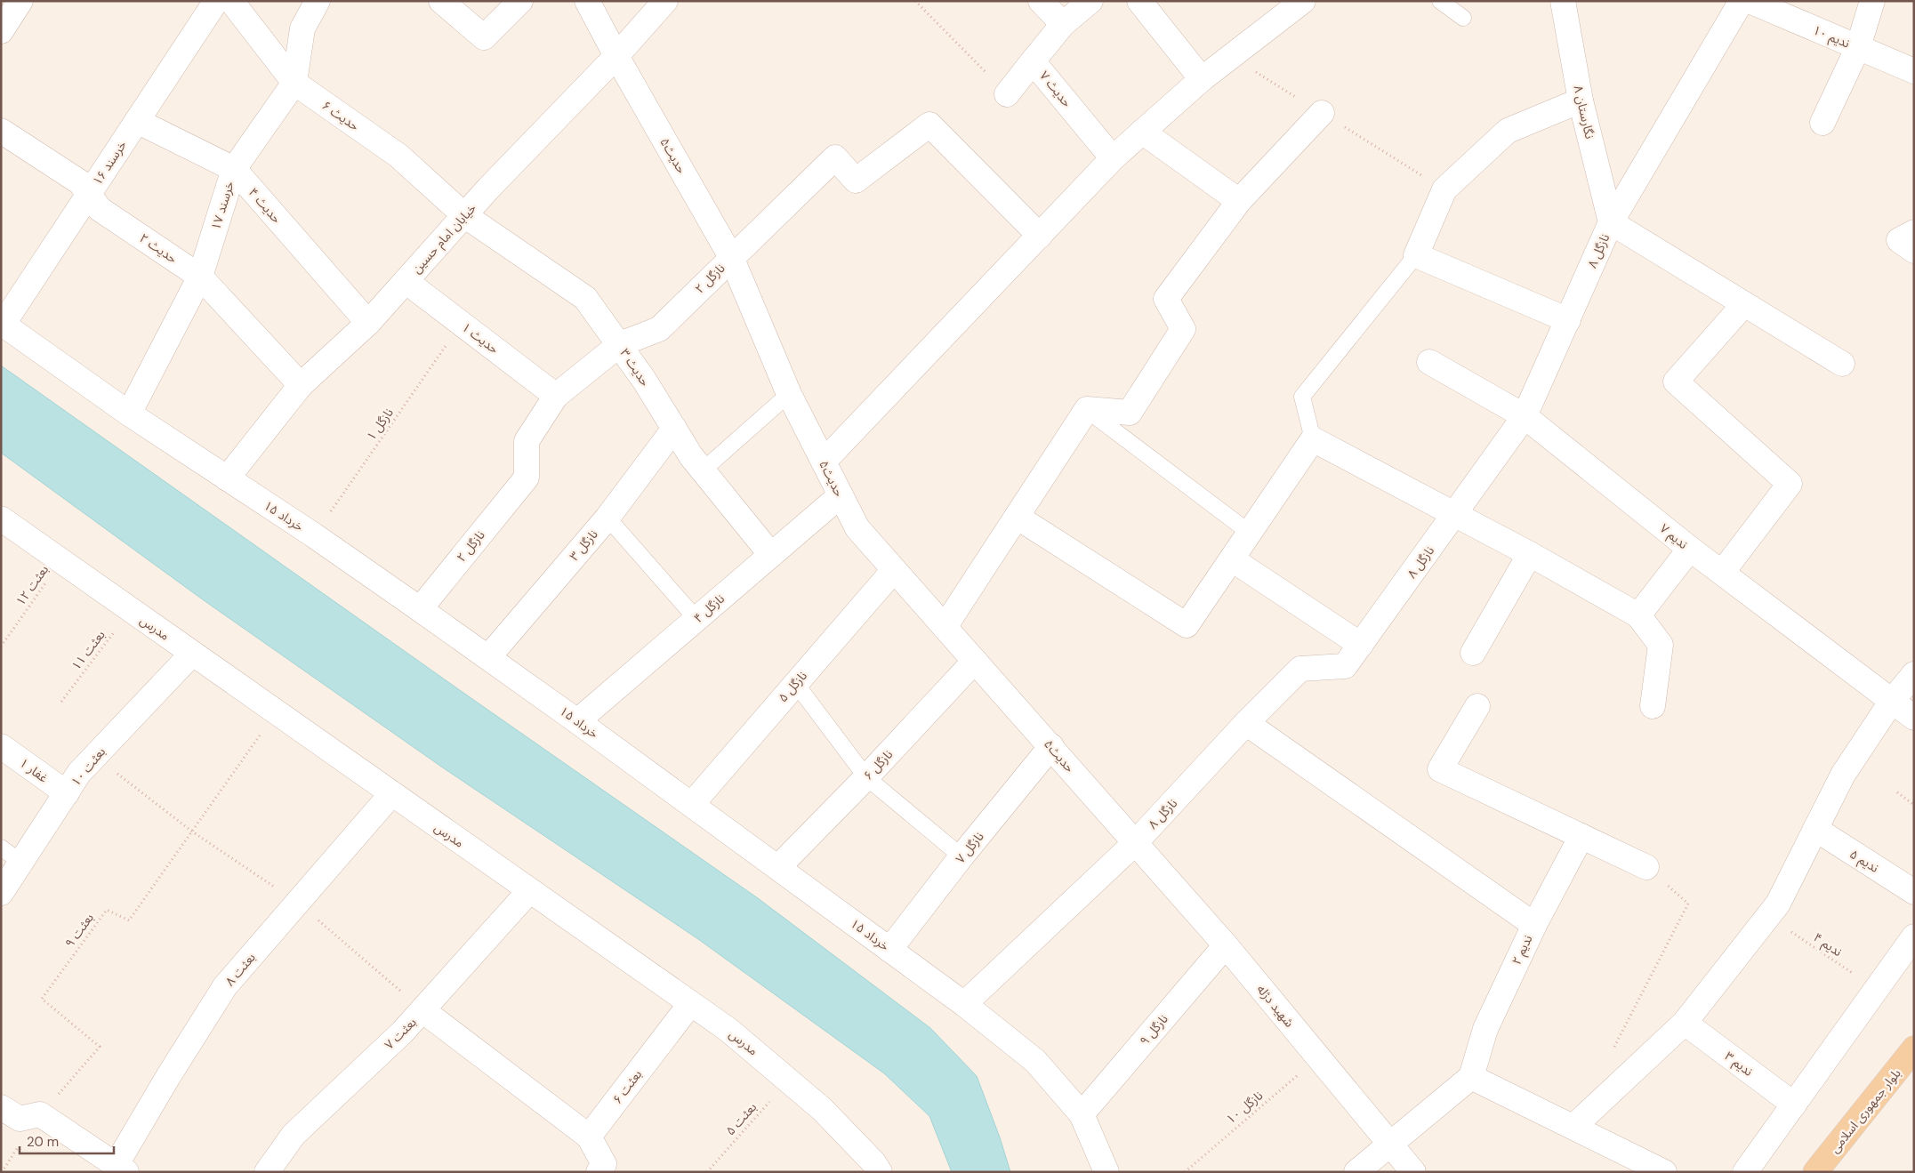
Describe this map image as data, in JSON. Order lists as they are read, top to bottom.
{
  "streets": {
    "main road": ["بلوار جمهوری اسلامی"],
    "street": [
      "ندیم ۱۰",
      "حدیث ۷",
      "نگارستان ۸",
      "حدیث ۶",
      "حدیث۵",
      "خرسند ۱۶",
      "خرسند ۱۷",
      "حدیث ۴",
      "خیابان امام حسین",
      "حدیث ۲",
      "نازگل ۸",
      "نازگل ۲",
      "حدیث ۱",
      "حدیث ۳",
      "۱۵ خرداد",
      "ندیم ۷",
      "نازگل ۳",
      "نازگل ۴",
      "مدرس",
      "نازگل ۵",
      "نازگل ۶",
      "بعثت ۱۰",
      "غفار ۱",
      "نازگل ۷",
      "ندیم ۵",
      "ندیم ۲",
      "بعثت ۸",
      "شهید دژله",
      "نازگل ۹",
      "بعثت ۷",
      "ندیم ۳",
      "بعثت ۶"
    ],
    "path": [
      "نازگل ۱",
      "بعثت ۱۲",
      "بعثت ۱۱",
      "بعثت ۹",
      "ندیم ۴",
      "نازگل ۱۰",
      "بعثت ۵"
    ]
  },
  "crossings": [
    ["نگارستان ۸", "نازگل ۸"],
    ["حدیث ۶", "خرسند ۱۷"],
    ["حدیث ۶", "خیابان امام حسین"],
    ["حدیث ۶", "حدیث ۳"],
    ["حدیث۵", "خیابان امام حسین"],
    ["حدیث۵", "نازگل ۸"],
    ["حدیث۵", "نازگل ۲"],
    ["حدیث۵", "نازگل ۴"],
    ["حدیث۵", "نازگل ۵"],
    ["حدیث۵", "نازگل ۶"],
    ["حدیث۵", "نازگل ۷"],
    ["حدیث۵", "شهید دژله"],
    ["خرسند ۱۶", "حدیث ۴"],
    ["خرسند ۱۶", "حدیث ۲"],
    ["خرسند ۱۶", "۱۵ خرداد"],
    ["خرسند ۱۷", "حدیث ۴"],
    ["خرسند ۱۷", "حدیث ۲"],
    ["خرسند ۱۷", "۱۵ خرداد"],
    ["حدیث ۴", "خیابان امام حسین"],
    ["خیابان امام حسین", "حدیث ۲"],
    ["خیابان امام حسین", "حدیث ۱"],
    ["خیابان امام حسین", "حدیث ۳"],
    ["خیابان امام حسین", "۱۵ خرداد"],
    ["نازگل ۸", "۱۵ خرداد"],
    ["نازگل ۸", "ندیم ۷"],
    ["نازگل ۸", "ندیم ۲"],
    ["نازگل ۸", "شهید دژله"],
    ["نازگل ۲", "حدیث ۱"],
    ["نازگل ۲", "حدیث ۳"],
    ["نازگل ۲", "۱۵ خرداد"],
    ["حدیث ۱", "نازگل ۱"],
    ["حدیث ۳", "نازگل ۳"],
    ["حدیث ۳", "نازگل ۴"],
    ["نازگل ۱", "۱۵ خرداد"],
    ["۱۵ خرداد", "نازگل ۳"],
    ["۱۵ خرداد", "نازگل ۴"],
    ["۱۵ خرداد", "نازگل ۵"],
    ["۱۵ خرداد", "نازگل ۶"],
    ["۱۵ خرداد", "نازگل ۷"],
    ["۱۵ خرداد", "نازگل ۹"],
    ["بعثت ۱۲", "مدرس"],
    ["مدرس", "بعثت ۱۱"],
    ["مدرس", "بعثت ۱۰"],
    ["مدرس", "بعثت ۹"],
    ["مدرس", "بعثت ۸"],
    ["مدرس", "بعثت ۷"],
    ["مدرس", "بعثت ۶"],
    ["مدرس", "بعثت ۵"],
    ["بعثت ۱۰", "غفار ۱"],
    ["شهید دژله", "نازگل ۹"],
    ["شهید دژله", "نازگل ۱۰"]
  ],
  "scale_bar": "20 m"
}
